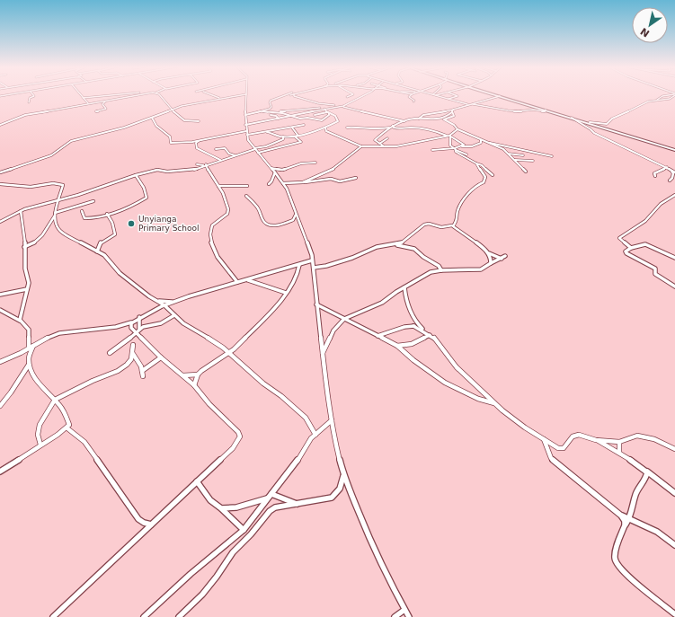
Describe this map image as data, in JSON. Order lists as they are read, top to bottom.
{
  "places": ["Unyianga Primary School"],
  "north": "bottom left"
}
